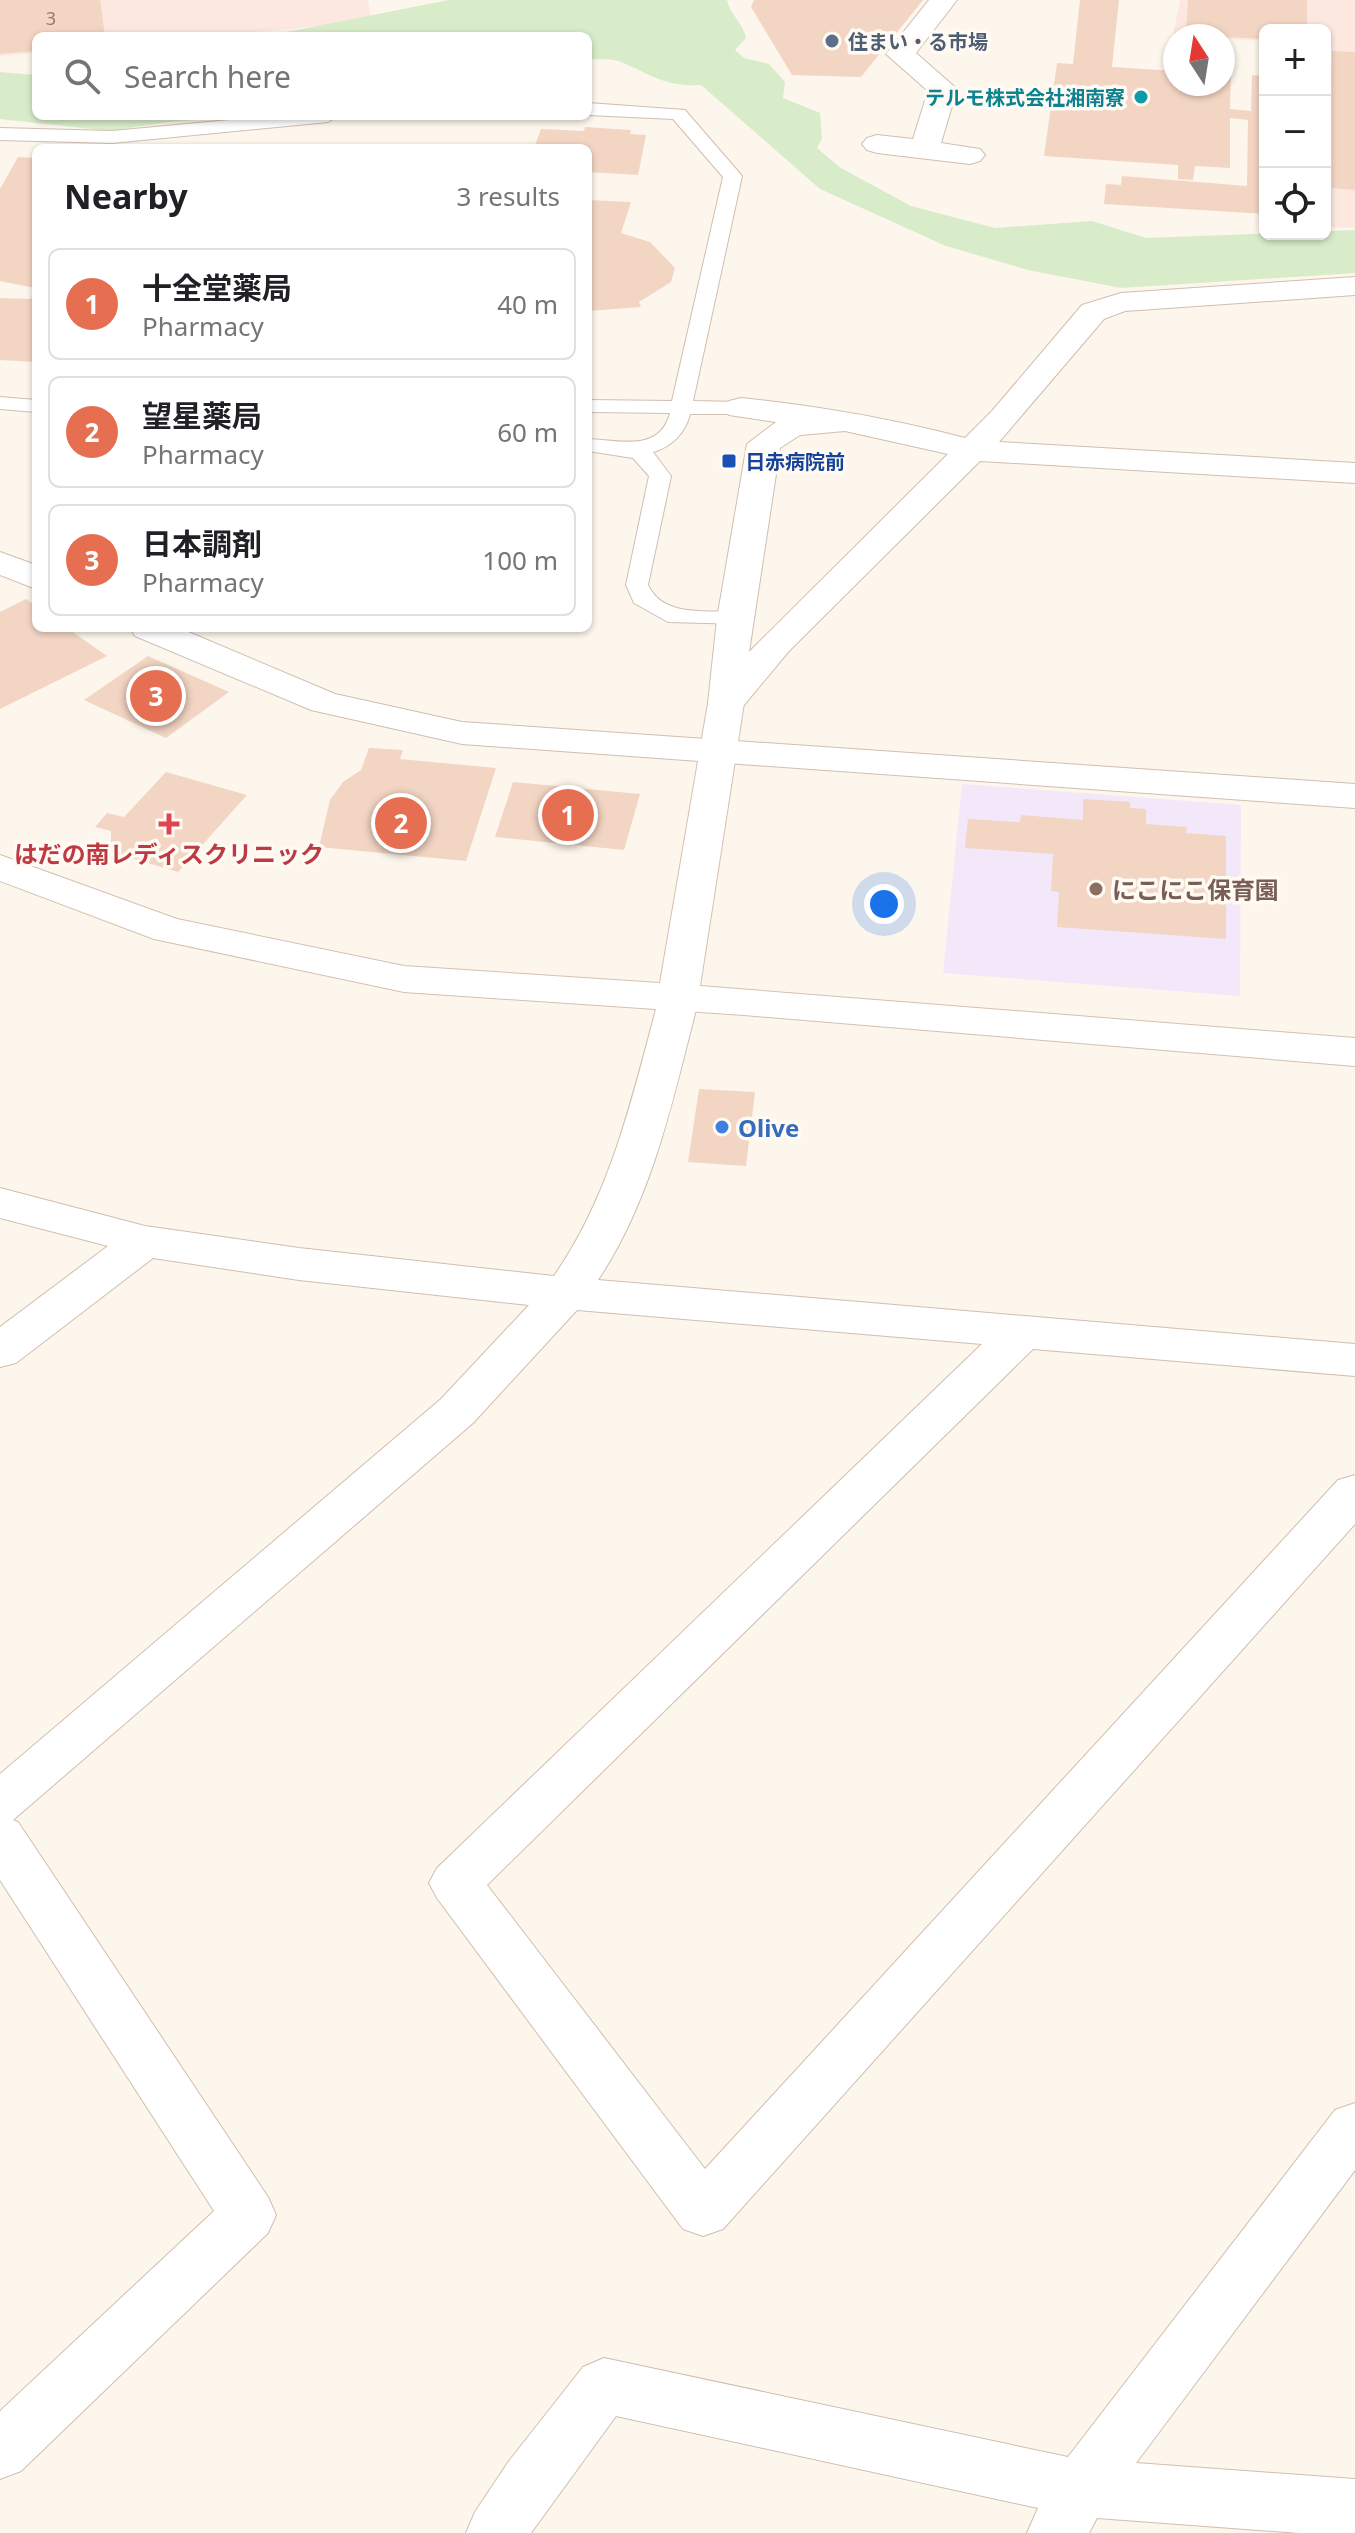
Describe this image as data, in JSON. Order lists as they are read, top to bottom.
{
  "places": {
    "other": [
      "住まい・る市場",
      "テルモ株式会社湘南寮",
      "にこにこ保育園",
      "Olive"
    ],
    "transit": ["日赤病院前"],
    "health": ["はだの南レディスクリニック"]
  },
  "house_numbers": ["3"],
  "north": "top",
  "page": {
    "map_buttons": ["+", "−"],
    "search": "Search here",
    "heading": ["Nearby", "3 results"],
    "list": [
      {
        "mark": "1",
        "name": "十全堂薬局",
        "note": "Pharmacy",
        "value": "40 m"
      },
      {
        "mark": "2",
        "name": "望星薬局",
        "note": "Pharmacy",
        "value": "60 m"
      },
      {
        "mark": "3",
        "name": "日本調剤",
        "note": "Pharmacy",
        "value": "100 m"
      }
    ],
    "pins": ["3", "1", "2"]
  }
}
